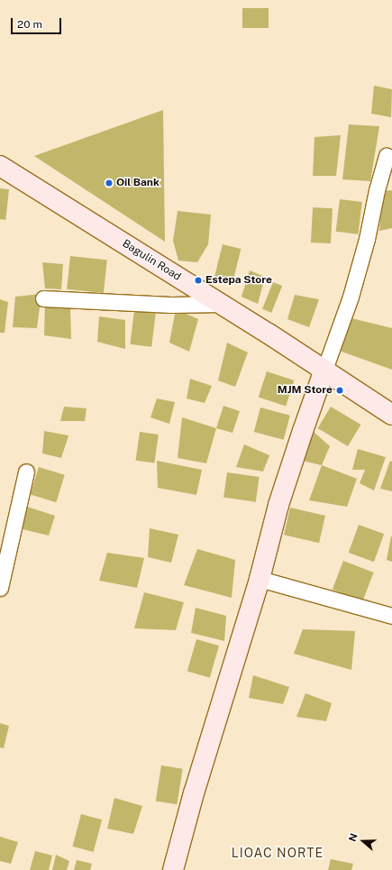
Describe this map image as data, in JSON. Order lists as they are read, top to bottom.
{
  "streets": {
    "street": ["Bagulin Road"]
  },
  "districts": ["LIOAC NORTE"],
  "places": ["Oil Bank", "Estepa Store", "MJM Store"],
  "scale_bar": "20 m",
  "north": "left"
}
